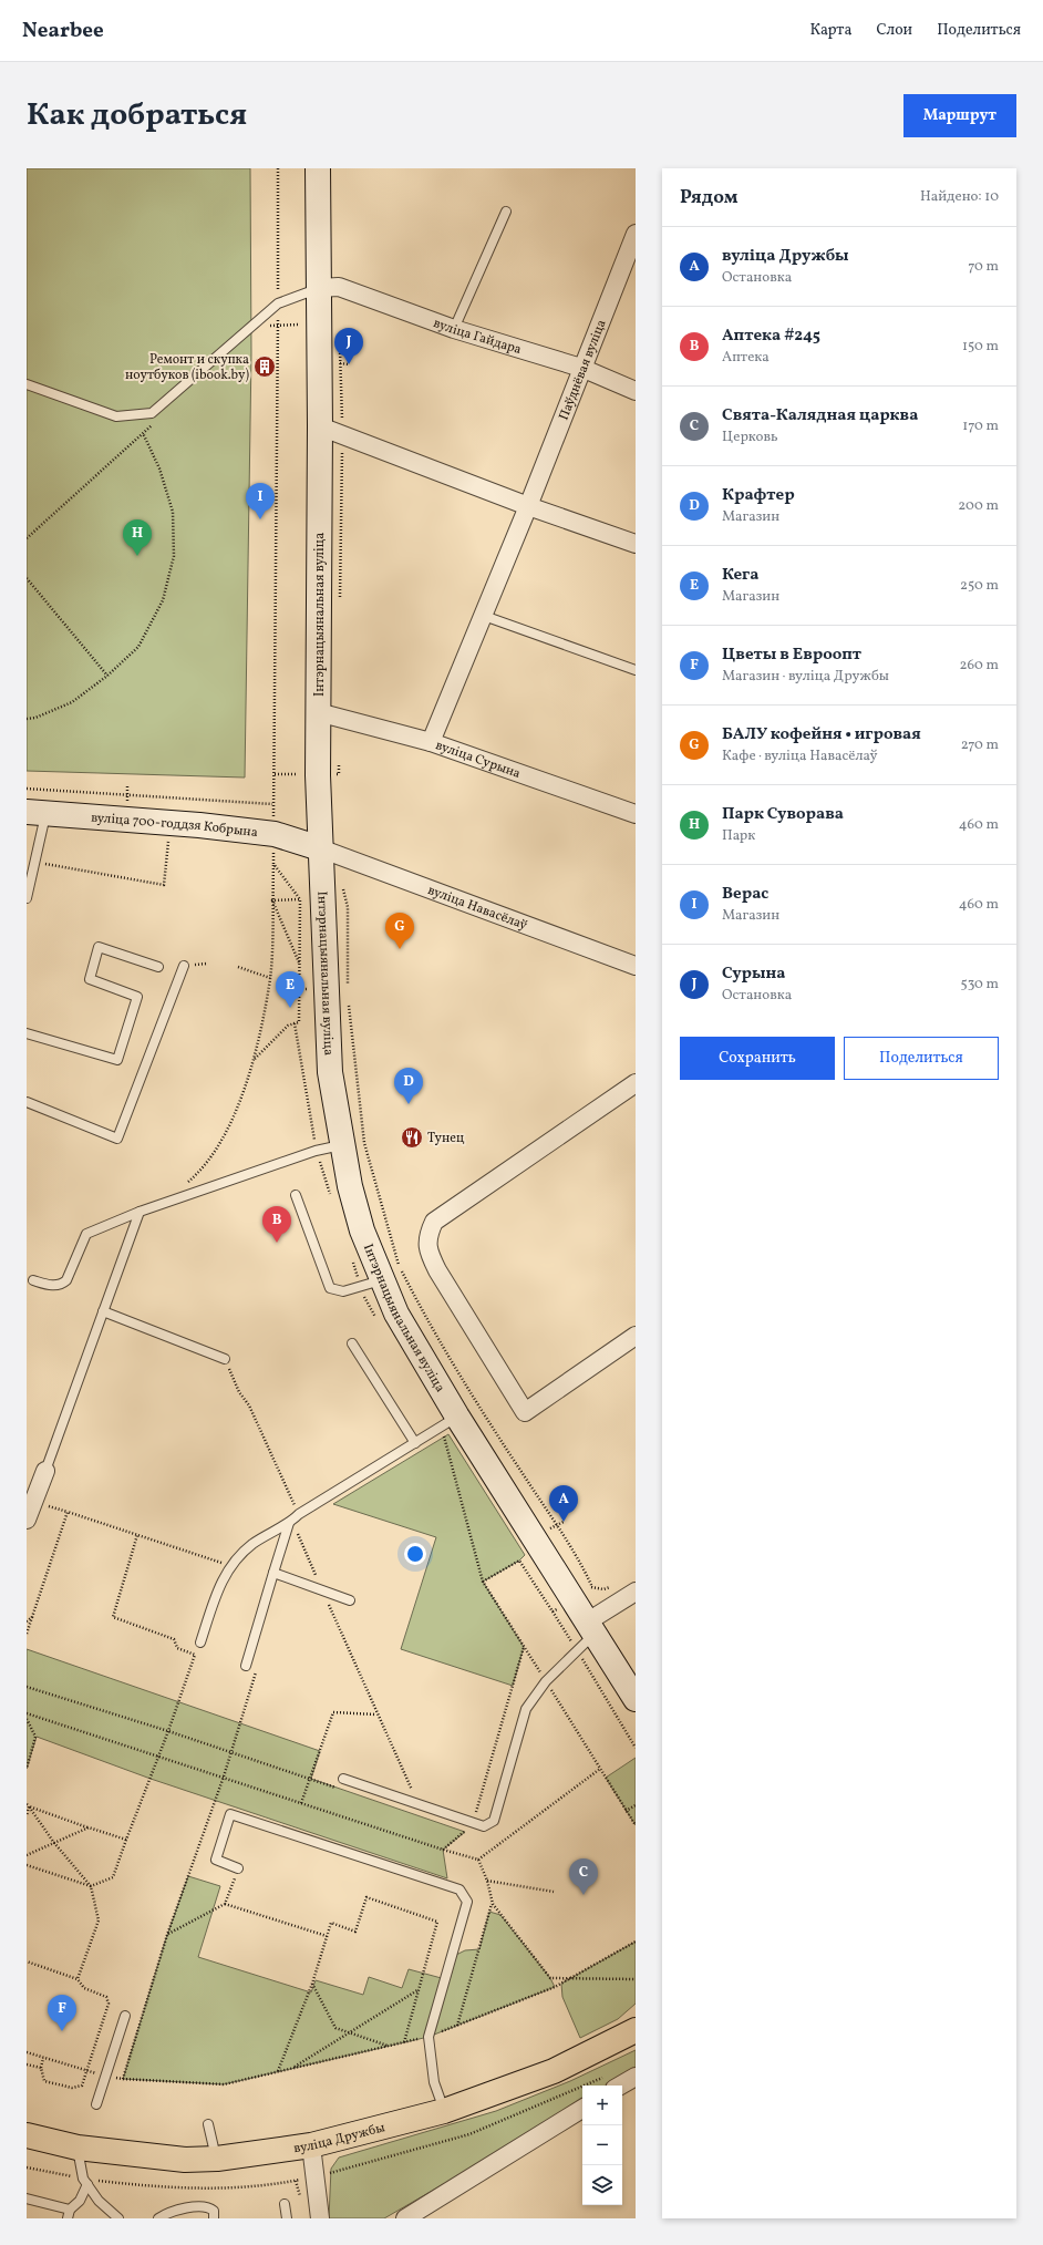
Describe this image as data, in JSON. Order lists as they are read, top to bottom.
{
  "streets": {
    "main road": ["Інтэрнацыянальная вуліца", "вуліца 700-годдзя Кобрына", "вуліца Дружбы"],
    "street": [
      "вуліца Гайдара",
      "Паўднёвая вуліца",
      "вуліца Сурына",
      "вуліца Навасёлаў"
    ]
  },
  "crossings": [
    ["вуліца Гайдара", "Паўднёвая вуліца"],
    ["вуліца Гайдара", "Інтэрнацыянальная вуліца"],
    ["Паўднёвая вуліца", "вуліца Сурына"],
    ["Інтэрнацыянальная вуліца", "вуліца Сурына"],
    ["Інтэрнацыянальная вуліца", "вуліца 700-годдзя Кобрына"],
    ["Інтэрнацыянальная вуліца", "вуліца Навасёлаў"],
    ["вуліца 700-годдзя Кобрына", "вуліца Навасёлаў"]
  ],
  "places": {
    "building": ["Ремонт и скупка ноутбуков (ibook.by)"],
    "restaurant": ["Тунец"]
  },
  "page": {
    "header": "Nearbee",
    "nav": ["Карта", "Слои", "Поделиться"],
    "title": "Как добраться",
    "buttons": [
      "Маршрут",
      ["Сохранить", "Поделиться"]
    ],
    "heading": ["Рядом", "Найдено: 10"],
    "list": [
      {
        "mark": "A",
        "name": "вуліца Дружбы",
        "note": "Остановка",
        "value": "70 m"
      },
      {
        "mark": "B",
        "name": "Аптека #245",
        "note": "Аптека",
        "value": "150 m"
      },
      {
        "mark": "C",
        "name": "Свята-Калядная царква",
        "note": "Церковь",
        "value": "170 m"
      },
      {
        "mark": "D",
        "name": "Крафтер",
        "note": "Магазин",
        "value": "200 m"
      },
      {
        "mark": "E",
        "name": "Кега",
        "note": "Магазин",
        "value": "250 m"
      },
      {
        "mark": "F",
        "name": "Цветы в Евроопт",
        "note": "Магазин · вуліца Дружбы",
        "value": "260 m"
      },
      {
        "mark": "G",
        "name": "БАЛУ кофейня • игровая",
        "note": "Кафе · вуліца Навасёлаў",
        "value": "270 m"
      },
      {
        "mark": "H",
        "name": "Парк Суворава",
        "note": "Парк",
        "value": "460 m"
      },
      {
        "mark": "I",
        "name": "Верас",
        "note": "Магазин",
        "value": "460 m"
      },
      {
        "mark": "J",
        "name": "Сурына",
        "note": "Остановка",
        "value": "530 m"
      }
    ],
    "pins": [
      "J",
      "I",
      "H",
      "G",
      "E",
      "D",
      "B",
      "A",
      "C",
      "F"
    ],
    "map_buttons": ["+", "−"]
  }
}
